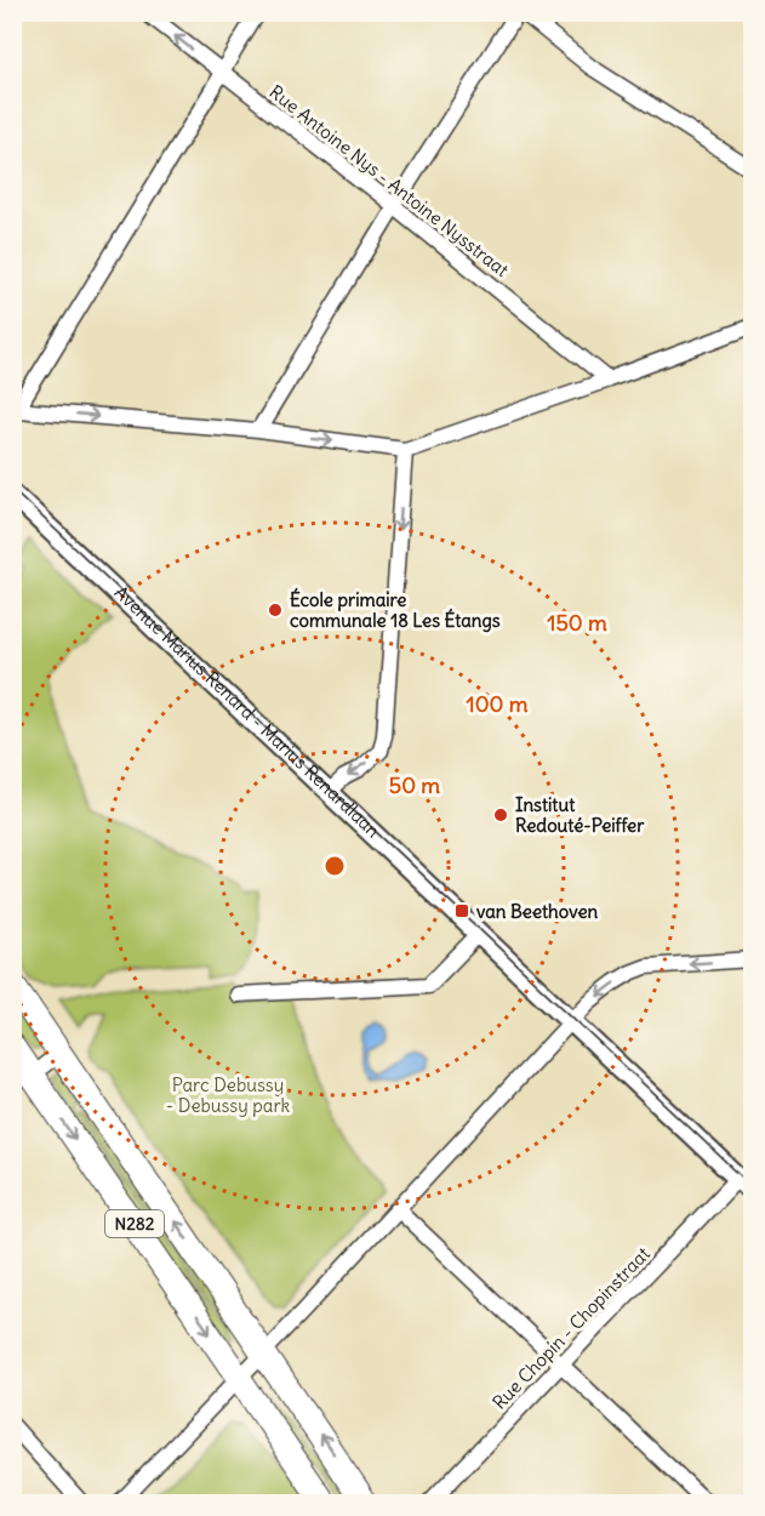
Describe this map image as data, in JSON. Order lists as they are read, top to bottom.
{
  "streets": {
    "main road": ["N282"],
    "street": ["Rue Antoine Nys - Antoine Nysstraat", "Avenue Marius Renard - Marius Renardlaan", "Rue Chopin - Chopinstraat"]
  },
  "crossings": [
    ["Avenue Marius Renard - Marius Renardlaan", "Rue Chopin - Chopinstraat"]
  ],
  "parks": ["Parc Debussy - Debussy park"],
  "places": {
    "other": ["École primaire communale 18 Les Étangs", "Institut Redouté-Peiffer"],
    "transit": ["van Beethoven"]
  },
  "rings": ["150 m", "100 m", "50 m"]
}
